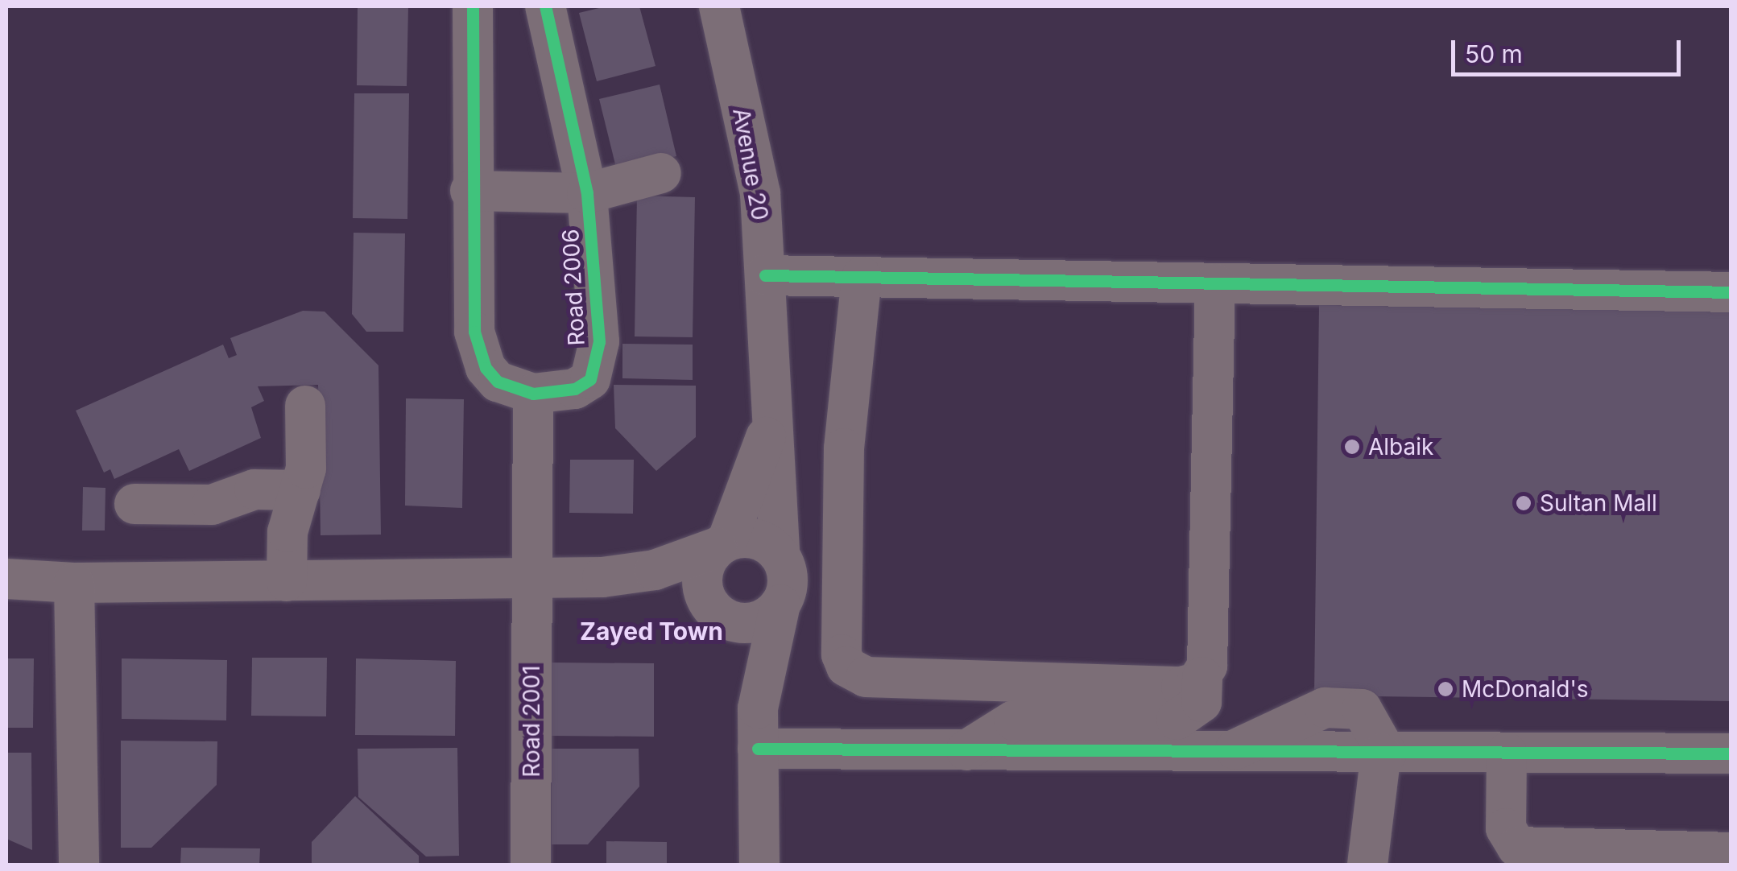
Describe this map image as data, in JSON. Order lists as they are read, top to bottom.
{
  "streets": {
    "street": ["Avenue 20", "Road 2006", "Road 2001"]
  },
  "districts": ["Zayed Town"],
  "places": ["Albaik", "Sultan Mall", "McDonald's"],
  "scale_bar": "50 m"
}
